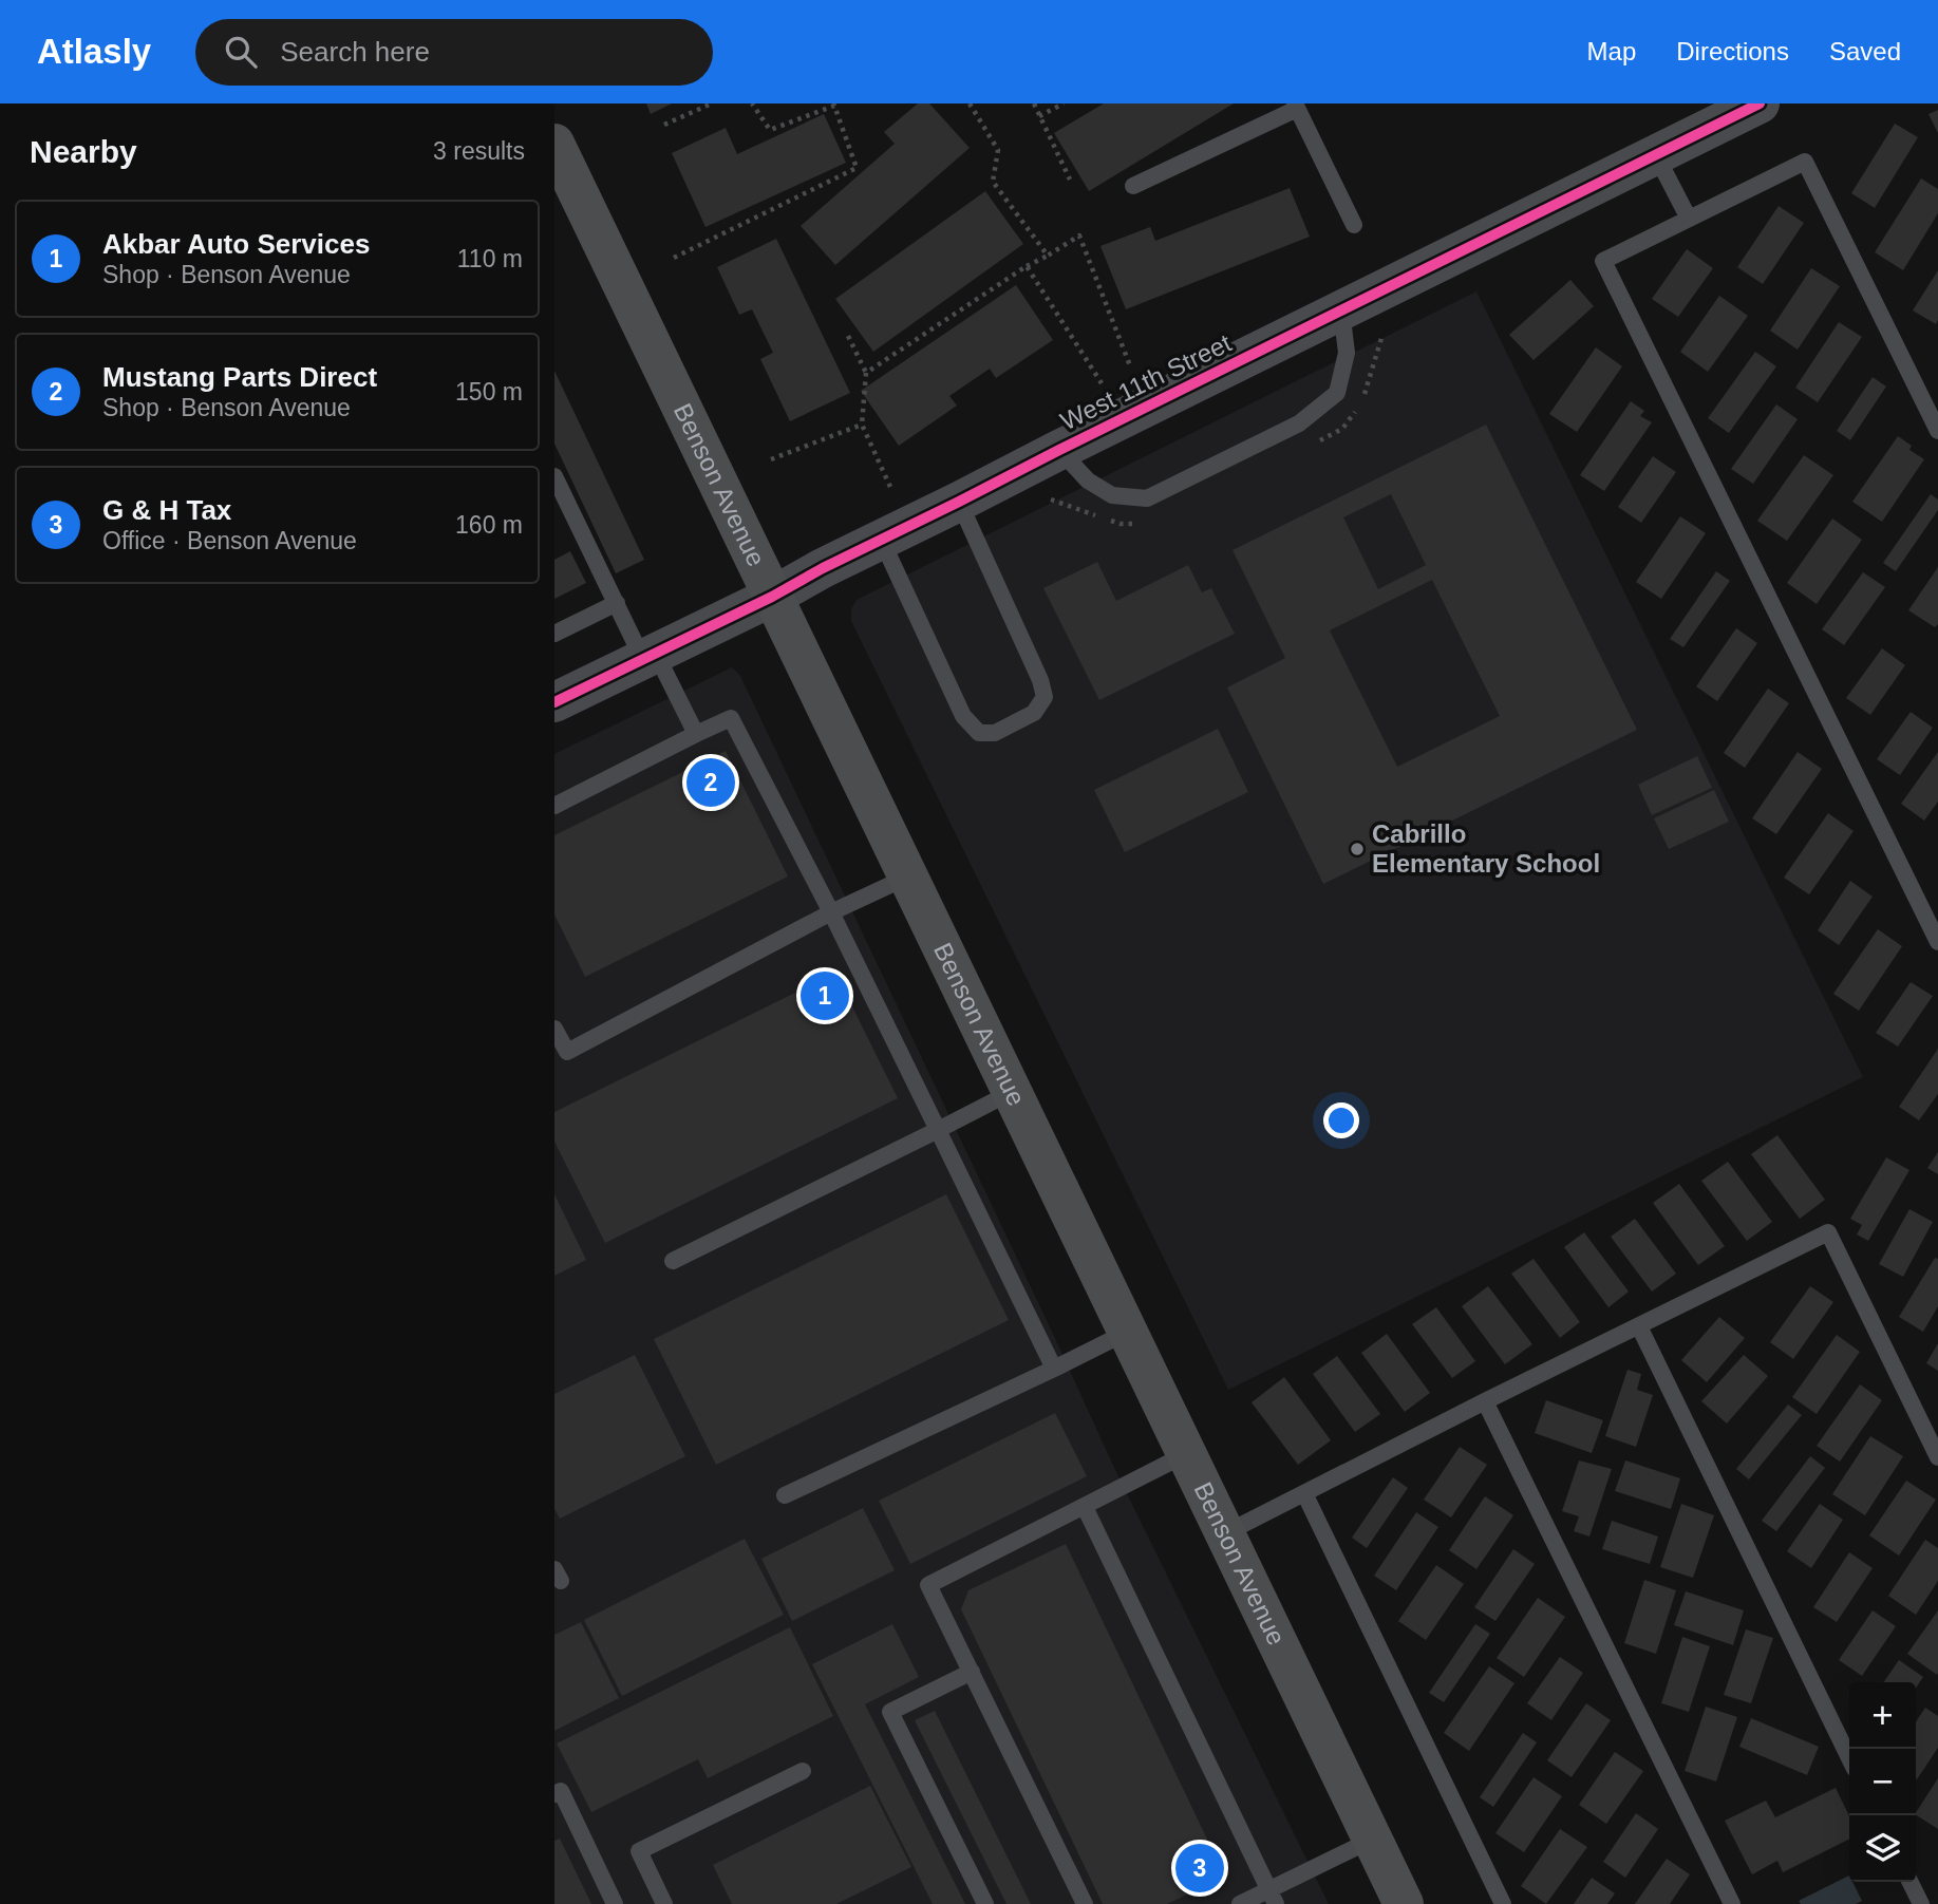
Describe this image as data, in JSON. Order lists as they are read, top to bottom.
{
  "streets": {
    "main road": ["Benson Avenue"],
    "street": ["West 11th Street"]
  },
  "crossings": [
    ["West 11th Street", "Benson Avenue"]
  ],
  "places": ["Cabrillo Elementary School"],
  "page": {
    "header": "Atlasly",
    "search": "Search here",
    "nav": ["Map", "Directions", "Saved"],
    "heading": ["Nearby", "3 results"],
    "list": [
      {
        "mark": "1",
        "name": "Akbar Auto Services",
        "note": "Shop · Benson Avenue",
        "value": "110 m"
      },
      {
        "mark": "2",
        "name": "Mustang Parts Direct",
        "note": "Shop · Benson Avenue",
        "value": "150 m"
      },
      {
        "mark": "3",
        "name": "G & H Tax",
        "note": "Office · Benson Avenue",
        "value": "160 m"
      }
    ],
    "pins": ["2", "1", "3"],
    "map_buttons": ["+", "−"]
  }
}
